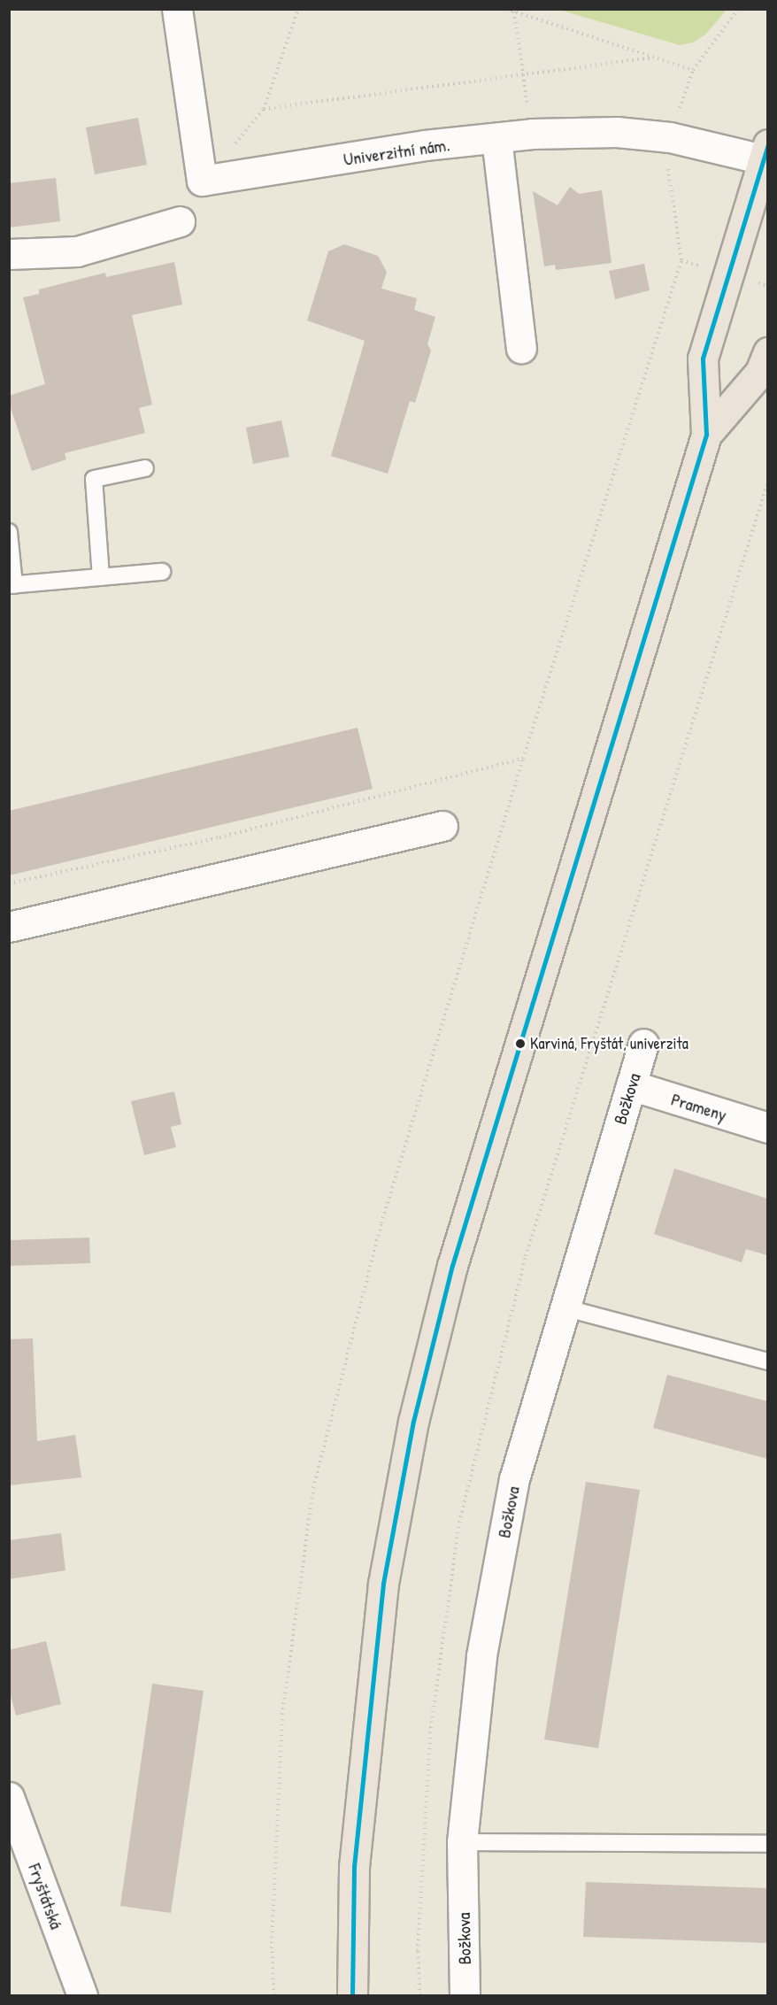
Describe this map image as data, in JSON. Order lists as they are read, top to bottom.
{
  "streets": {
    "street": [
      "Univerzitní nám.",
      "Božkova",
      "Prameny",
      "Fryštátská"
    ]
  },
  "crossings": [
    ["Božkova", "Prameny"]
  ],
  "places": ["Karviná, Fryštát, univerzita"]
}
